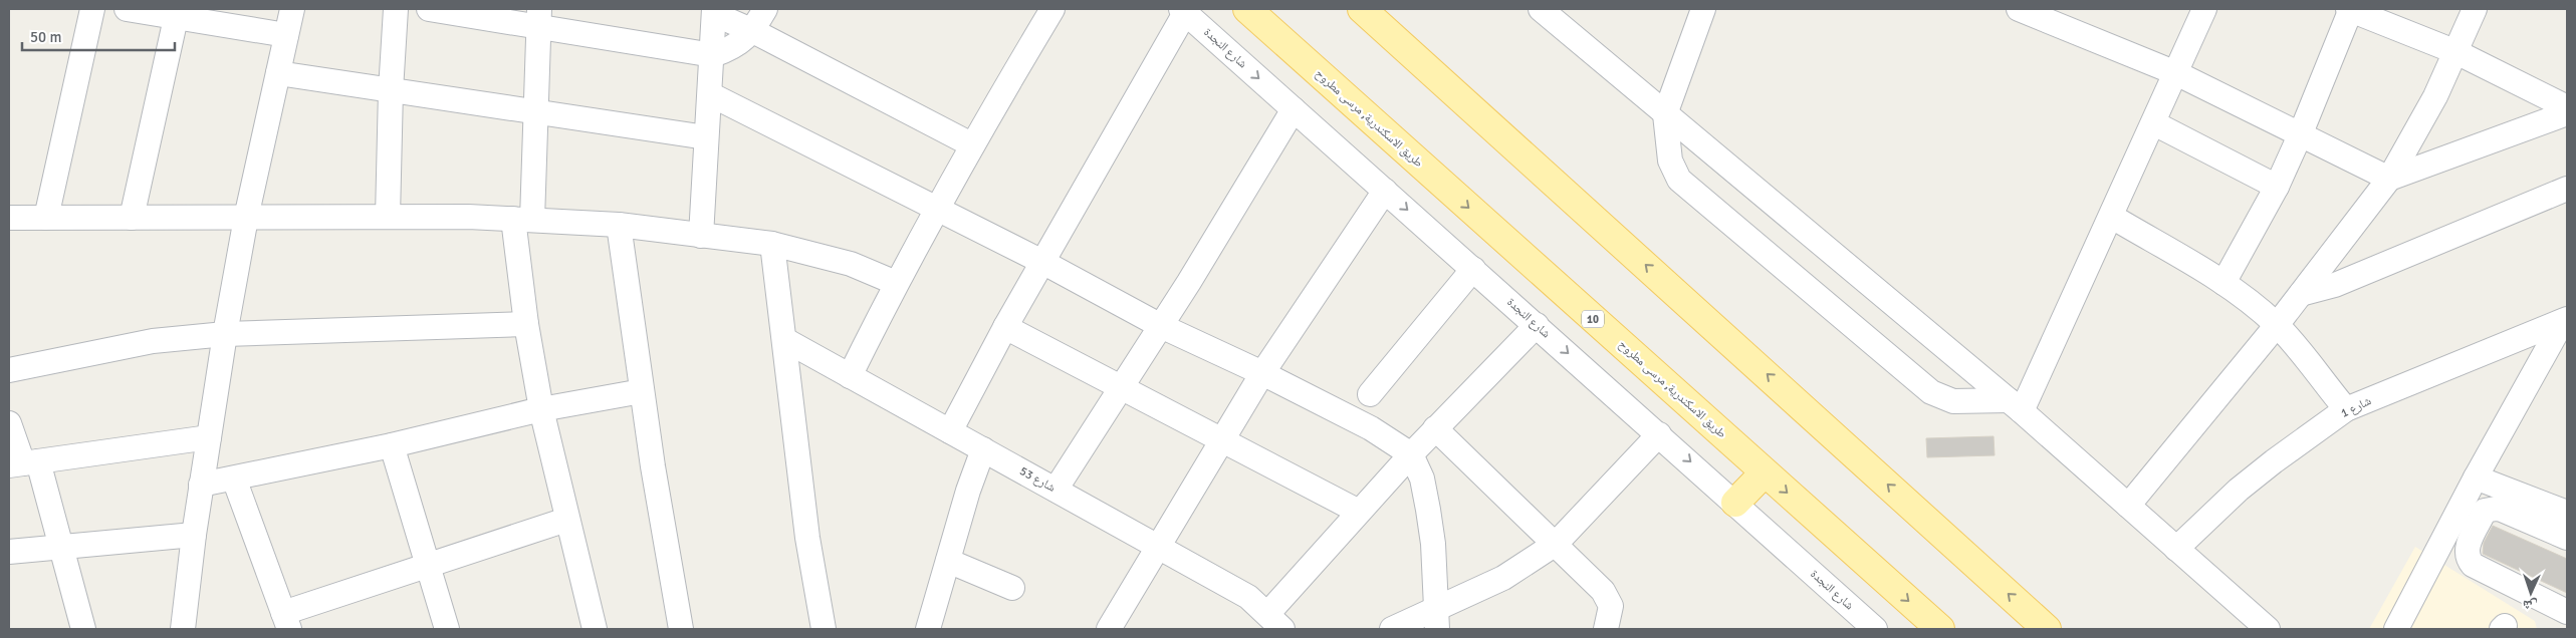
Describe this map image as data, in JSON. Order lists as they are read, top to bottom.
{
  "streets": {
    "main road": ["طريق الاسكندرية, مرسى مطروح", "10"],
    "street": ["شارع النجدة", "شارع 1", "شارع 53"]
  },
  "scale_bar": "50 m",
  "north": "bottom"
}
